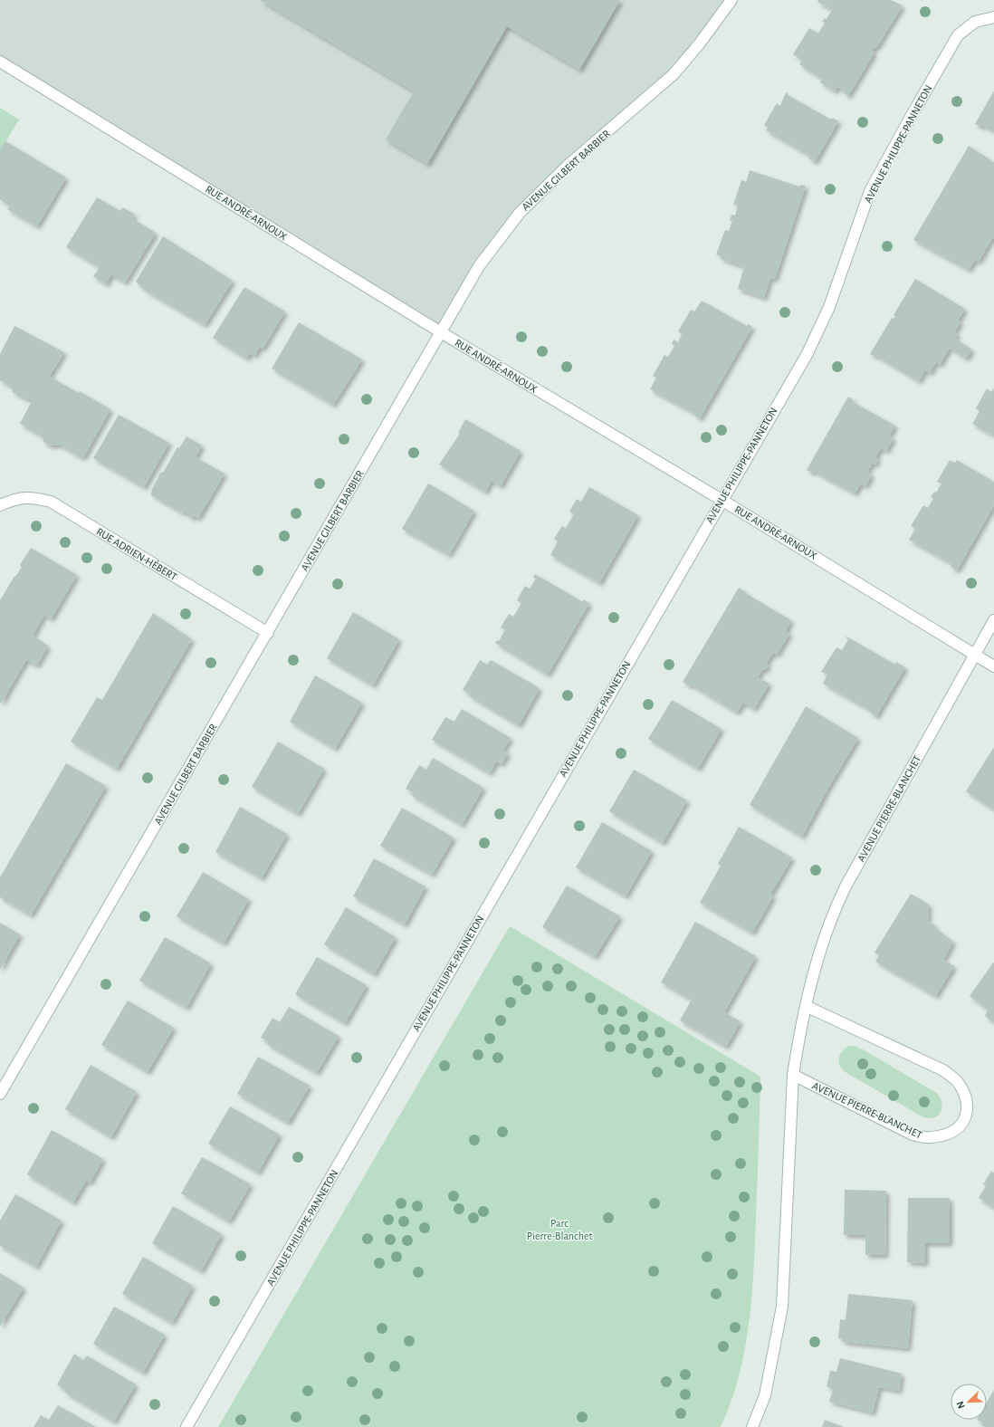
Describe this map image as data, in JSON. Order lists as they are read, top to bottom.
{
  "streets": {
    "street": [
      "AVENUE PHILIPPE-PANNETON",
      "AVENUE GILBERT BARBIER",
      "RUE ANDRÉ-ARNOUX",
      "RUE ADRIEN-HÉBERT",
      "AVENUE PIERRE-BLANCHET"
    ]
  },
  "crossings": [
    ["AVENUE PHILIPPE-PANNETON", "RUE ANDRÉ-ARNOUX"],
    ["AVENUE GILBERT BARBIER", "RUE ANDRÉ-ARNOUX"],
    ["AVENUE GILBERT BARBIER", "RUE ADRIEN-HÉBERT"],
    ["RUE ANDRÉ-ARNOUX", "AVENUE PIERRE-BLANCHET"]
  ],
  "parks": ["Parc Pierre-Blanchet"],
  "north": "bottom left"
}
